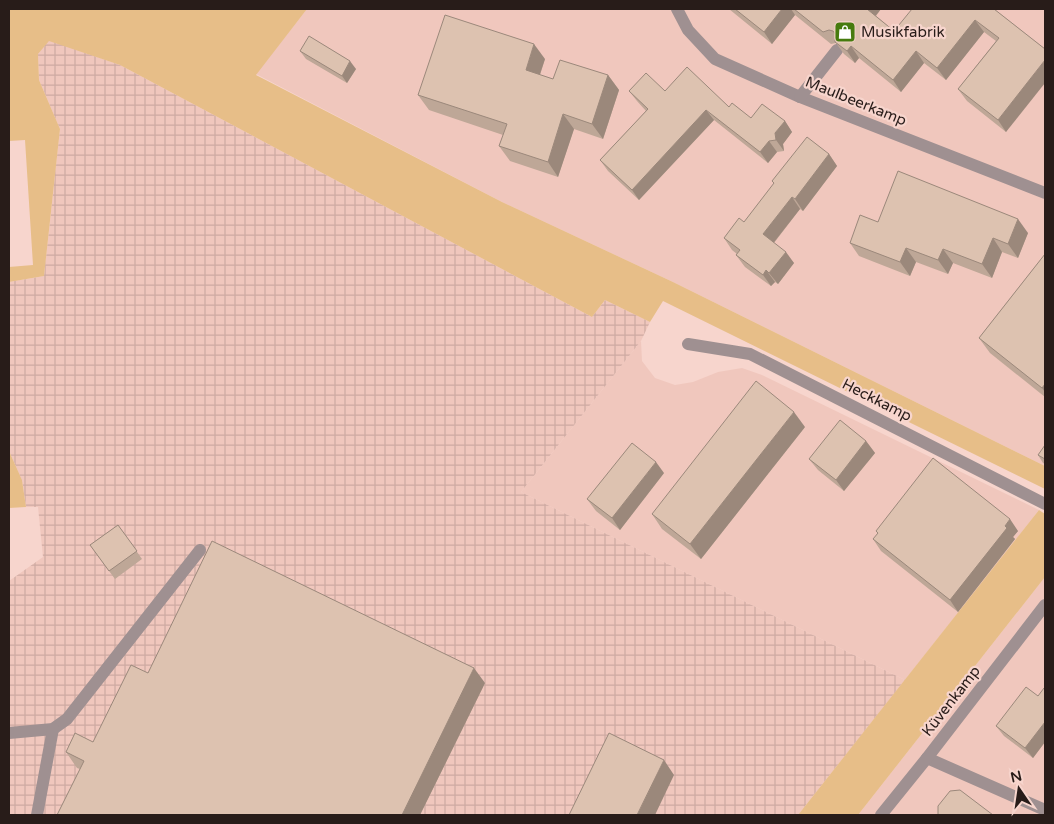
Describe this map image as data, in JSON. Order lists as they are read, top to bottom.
{
  "streets": {
    "street": ["Maulbeerkamp", "Heckkamp", "Küvenkamp"]
  },
  "places": {
    "shop": ["Musikfabrik"]
  },
  "north": "top"
}
